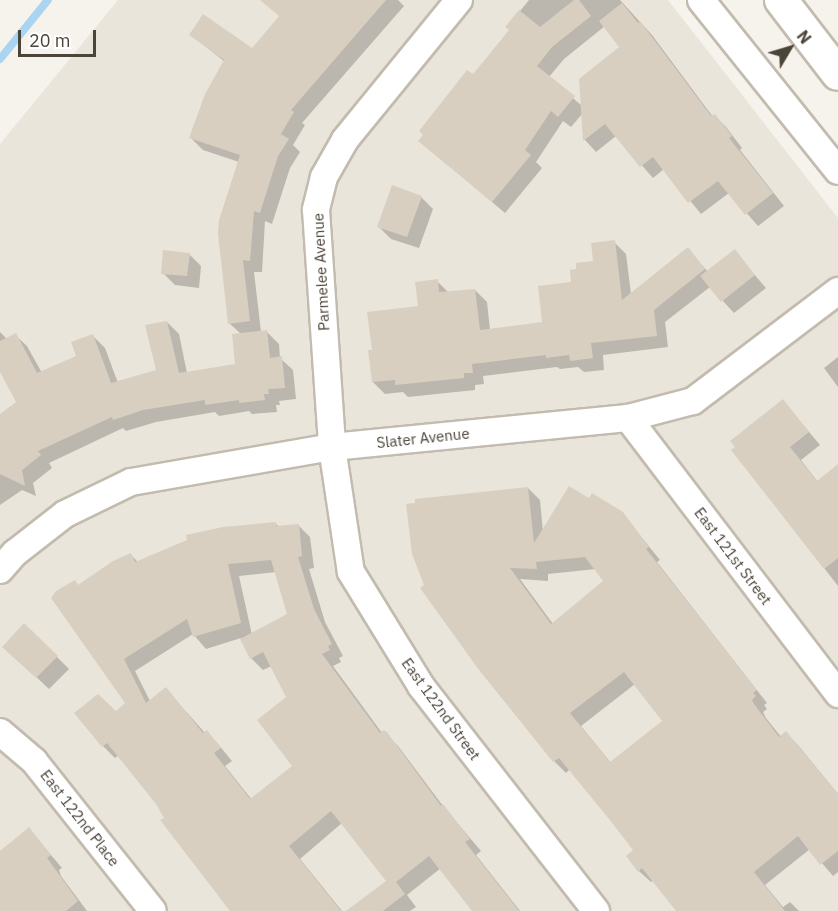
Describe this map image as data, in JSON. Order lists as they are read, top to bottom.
{
  "streets": {
    "street": [
      "Parmelee Avenue",
      "Slater Avenue",
      "East 121st Street",
      "East 122nd Street",
      "East 122nd Place"
    ]
  },
  "crossings": [
    ["Parmelee Avenue", "Slater Avenue"],
    ["Parmelee Avenue", "East 122nd Street"],
    ["Slater Avenue", "East 121st Street"],
    ["Slater Avenue", "East 122nd Street"]
  ],
  "scale_bar": "20 m",
  "north": "top right"
}
